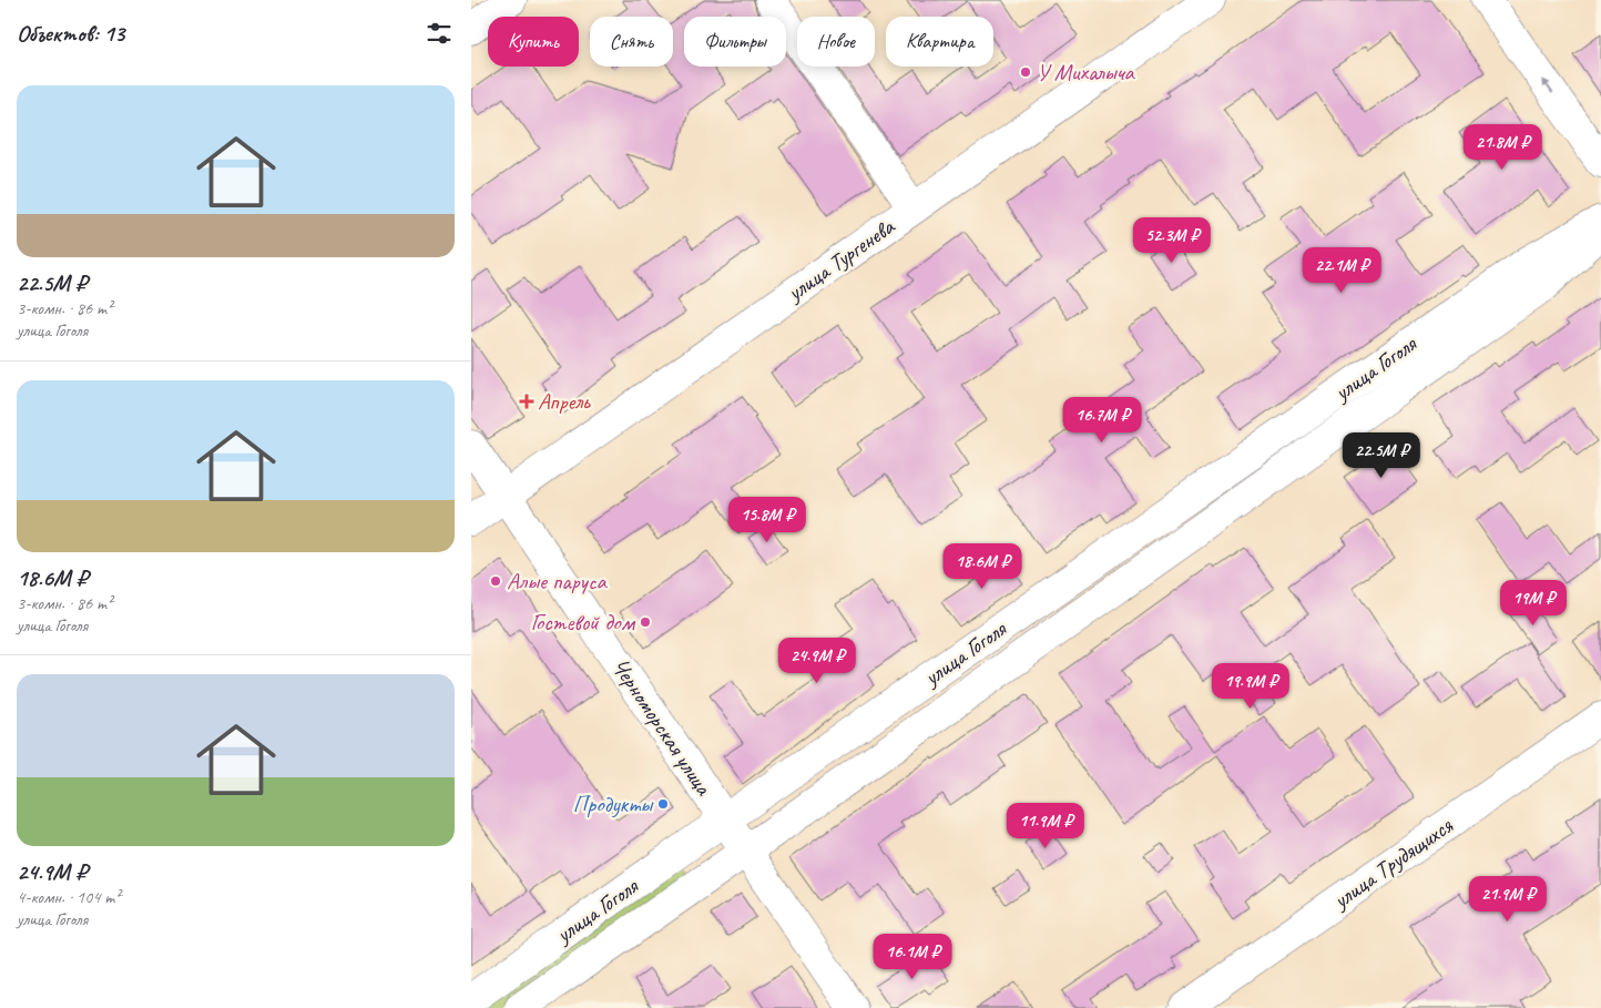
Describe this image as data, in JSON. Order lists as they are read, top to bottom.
{
  "streets": {
    "street": [
      "улица Тургенева",
      "улица Гоголя",
      "Черноморская улица",
      "улица Трудящихся"
    ]
  },
  "crossings": [
    ["улица Тургенева", "Черноморская улица"],
    ["улица Гоголя", "Черноморская улица"]
  ],
  "places": {
    "other": [
      "У Михалыча",
      "Алые паруса",
      "Гостевой дом",
      "Продукты"
    ],
    "health": ["Апрель"]
  },
  "page": {
    "heading": "Объектов: 13",
    "chip": [
      "Купить",
      "Снять",
      "Фильтры",
      "Новое",
      "Квартира"
    ],
    "list": [
      {
        "name": "22.5M ₽",
        "note": "3-комн. · 86 m² · улица Гоголя"
      },
      {
        "name": "18.6M ₽",
        "note": "3-комн. · 86 m² · улица Гоголя"
      },
      {
        "name": "24.9M ₽",
        "note": "4-комн. · 104 m² · улица Гоголя"
      }
    ],
    "price": [
      "21.8M ₽",
      "52.3M ₽",
      "22.1M ₽",
      "16.7M ₽",
      "22.5M ₽",
      "15.8M ₽",
      "18.6M ₽",
      "19M ₽",
      "24.9M ₽",
      "19.9M ₽",
      "11.9M ₽",
      "21.9M ₽",
      "16.1M ₽"
    ]
  }
}
